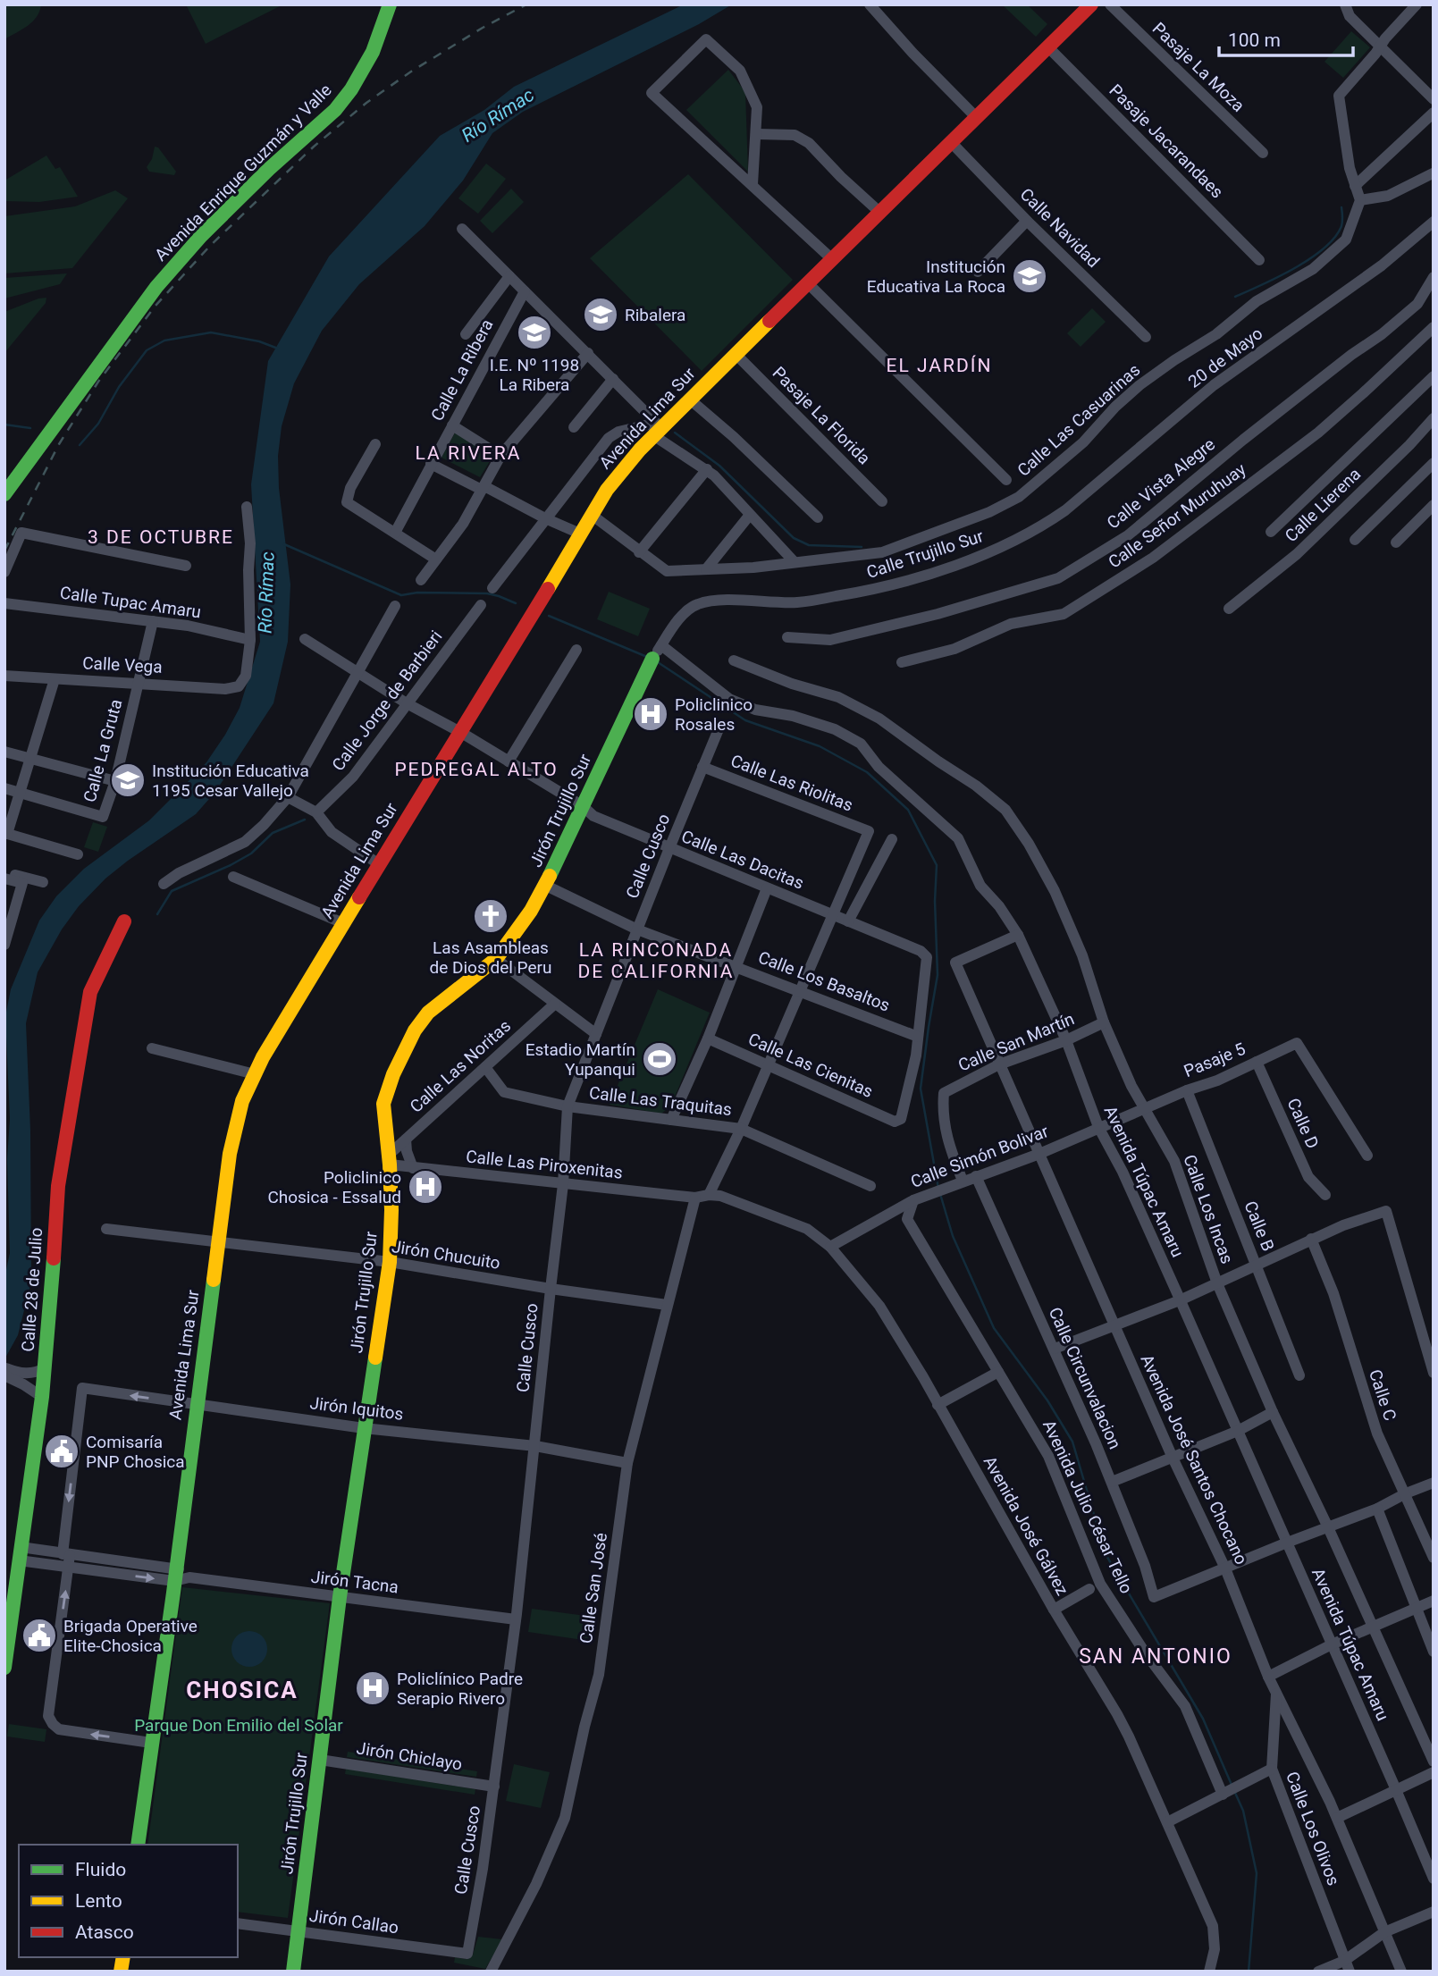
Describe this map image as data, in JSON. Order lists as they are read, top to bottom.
{
  "streets": {
    "main road": [
      "Avenida Enrique Guzmán y Valle",
      "Avenida Lima Sur",
      "Jirón Trujillo Sur",
      "Calle 28 de Julio"
    ],
    "street": [
      "Pasaje La Moza",
      "Pasaje Jacarandaes",
      "Calle Navidad",
      "20 de Mayo",
      "Calle La Ribera",
      "Pasaje La Florida",
      "Calle Las Casuarinas",
      "Calle Vista Alegre",
      "Calle Lierena",
      "Calle Señor Muruhuay",
      "Calle Trujillo Sur",
      "Calle Tupac Amaru",
      "Calle Vega",
      "Calle Jorge de Barbieri",
      "Calle La Gruta",
      "Calle Las Riolitas",
      "Calle Cusco",
      "Calle Las Dacitas",
      "Calle Los Basaltos",
      "Calle San Martín",
      "Pasaje 5",
      "Calle Las Cienitas",
      "Calle Las Noritas",
      "Calle Las Traquitas",
      "Calle D",
      "Calle Simón Bolivar",
      "Calle Las Piroxenitas",
      "Avenida Túpac Amaru",
      "Calle Los Incas",
      "Calle B",
      "Jirón Chucuito",
      "Calle Circunvalacion",
      "Calle C",
      "Jirón Iquitos",
      "Avenida José Santos Chocano",
      "Avenida Julio César Tello",
      "Avenida José Gálvez",
      "Jirón Tacna",
      "Calle San José",
      "Jirón Chiclayo",
      "Calle Los Olivos",
      "Jirón Callao"
    ]
  },
  "crossings": [
    ["Pasaje Jacarandaes", "Avenida Lima Sur"],
    ["Calle Navidad", "Avenida Lima Sur"],
    ["20 de Mayo", "Calle Trujillo Sur"],
    ["Pasaje La Florida", "Avenida Lima Sur"],
    ["Avenida Lima Sur", "Calle Las Casuarinas"],
    ["Avenida Lima Sur", "Calle Las Dacitas"],
    ["Avenida Lima Sur", "Jirón Chucuito"],
    ["Avenida Lima Sur", "Jirón Iquitos"],
    ["Avenida Lima Sur", "Jirón Tacna"],
    ["Calle Trujillo Sur", "Jirón Trujillo Sur"],
    ["Calle Trujillo Sur", "Avenida Túpac Amaru"],
    ["Calle Tupac Amaru", "Calle Vega"],
    ["Calle Tupac Amaru", "Calle La Gruta"],
    ["Calle Vega", "Calle La Gruta"],
    ["Calle Jorge de Barbieri", "Calle Las Dacitas"],
    ["Calle Las Riolitas", "Calle Cusco"],
    ["Calle Las Riolitas", "Calle Las Dacitas"],
    ["Jirón Trujillo Sur", "Calle Las Dacitas"],
    ["Jirón Trujillo Sur", "Calle Los Basaltos"],
    ["Jirón Trujillo Sur", "Calle Las Noritas"],
    ["Jirón Trujillo Sur", "Calle Las Piroxenitas"],
    ["Jirón Trujillo Sur", "Jirón Chucuito"],
    ["Jirón Trujillo Sur", "Jirón Iquitos"],
    ["Jirón Trujillo Sur", "Jirón Tacna"],
    ["Jirón Trujillo Sur", "Jirón Chiclayo"],
    ["Jirón Trujillo Sur", "Jirón Callao"],
    ["Calle Cusco", "Calle Las Dacitas"],
    ["Calle Cusco", "Calle Los Basaltos"],
    ["Calle Cusco", "Calle Las Traquitas"],
    ["Calle Cusco", "Calle Las Piroxenitas"],
    ["Calle Cusco", "Jirón Chucuito"],
    ["Calle Cusco", "Jirón Iquitos"],
    ["Calle Cusco", "Jirón Tacna"],
    ["Calle Cusco", "Jirón Chiclayo"],
    ["Calle Cusco", "Jirón Callao"],
    ["Calle Las Dacitas", "Calle Los Basaltos"],
    ["Calle Las Dacitas", "Calle Las Cienitas"],
    ["Calle Los Basaltos", "Calle Las Cienitas"],
    ["Calle San Martín", "Calle Simón Bolivar"],
    ["Calle San Martín", "Avenida Túpac Amaru"],
    ["Calle San Martín", "Calle Los Incas"],
    ["Calle San Martín", "Avenida José Santos Chocano"],
    ["Pasaje 5", "Calle D"],
    ["Pasaje 5", "Calle Simón Bolivar"],
    ["Pasaje 5", "Calle Los Incas"],
    ["Pasaje 5", "Calle B"],
    ["Calle Las Noritas", "Calle Las Traquitas"],
    ["Calle Las Noritas", "Calle Las Piroxenitas"],
    ["Calle Simón Bolivar", "Avenida Túpac Amaru"],
    ["Calle Simón Bolivar", "Calle Los Incas"],
    ["Calle Simón Bolivar", "Calle Circunvalacion"],
    ["Calle Simón Bolivar", "Avenida José Santos Chocano"],
    ["Calle Simón Bolivar", "Avenida Julio César Tello"],
    ["Calle Simón Bolivar", "Avenida José Gálvez"],
    ["Calle Las Piroxenitas", "Avenida José Gálvez"],
    ["Calle Las Piroxenitas", "Calle San José"],
    ["Avenida Túpac Amaru", "Avenida José Santos Chocano"],
    ["Jirón Chucuito", "Calle San José"],
    ["Calle 28 de Julio", "Jirón Tacna"],
    ["Calle Circunvalacion", "Avenida José Santos Chocano"],
    ["Jirón Iquitos", "Jirón Tacna"],
    ["Jirón Iquitos", "Calle San José"],
    ["Avenida José Santos Chocano", "Calle Los Olivos"],
    ["Avenida José Gálvez", "Calle San José"]
  ],
  "districts": [
    "EL JARDÍN",
    "LA RIVERA",
    "3 DE OCTUBRE",
    "PEDREGAL ALTO",
    "LA RINCONADA DE CALIFORNIA",
    "SAN ANTONIO",
    "CHOSICA"
  ],
  "water": ["Río Rímac"],
  "parks": ["Parque Don Emilio del Solar"],
  "places": {
    "school or university": [
      "Institución Educativa La Roca",
      "Ribalera",
      "I.E. Nº 1198 La Ribera",
      "Institución Educativa 1195 Cesar Vallejo"
    ],
    "hospital": ["Policlinico Rosales", "Policlinico Chosica - Essalud", "Policlínico Padre Serapio Rivero"],
    "church": ["Las Asambleas de Dios del Peru"],
    "sports": ["Estadio Martín Yupanqui"],
    "public building": ["Comisaría PNP Chosica", "Brigada Operative Elite-Chosica"]
  },
  "legend": ["Fluido", "Lento", "Atasco"],
  "scale_bar": "100 m"
}
